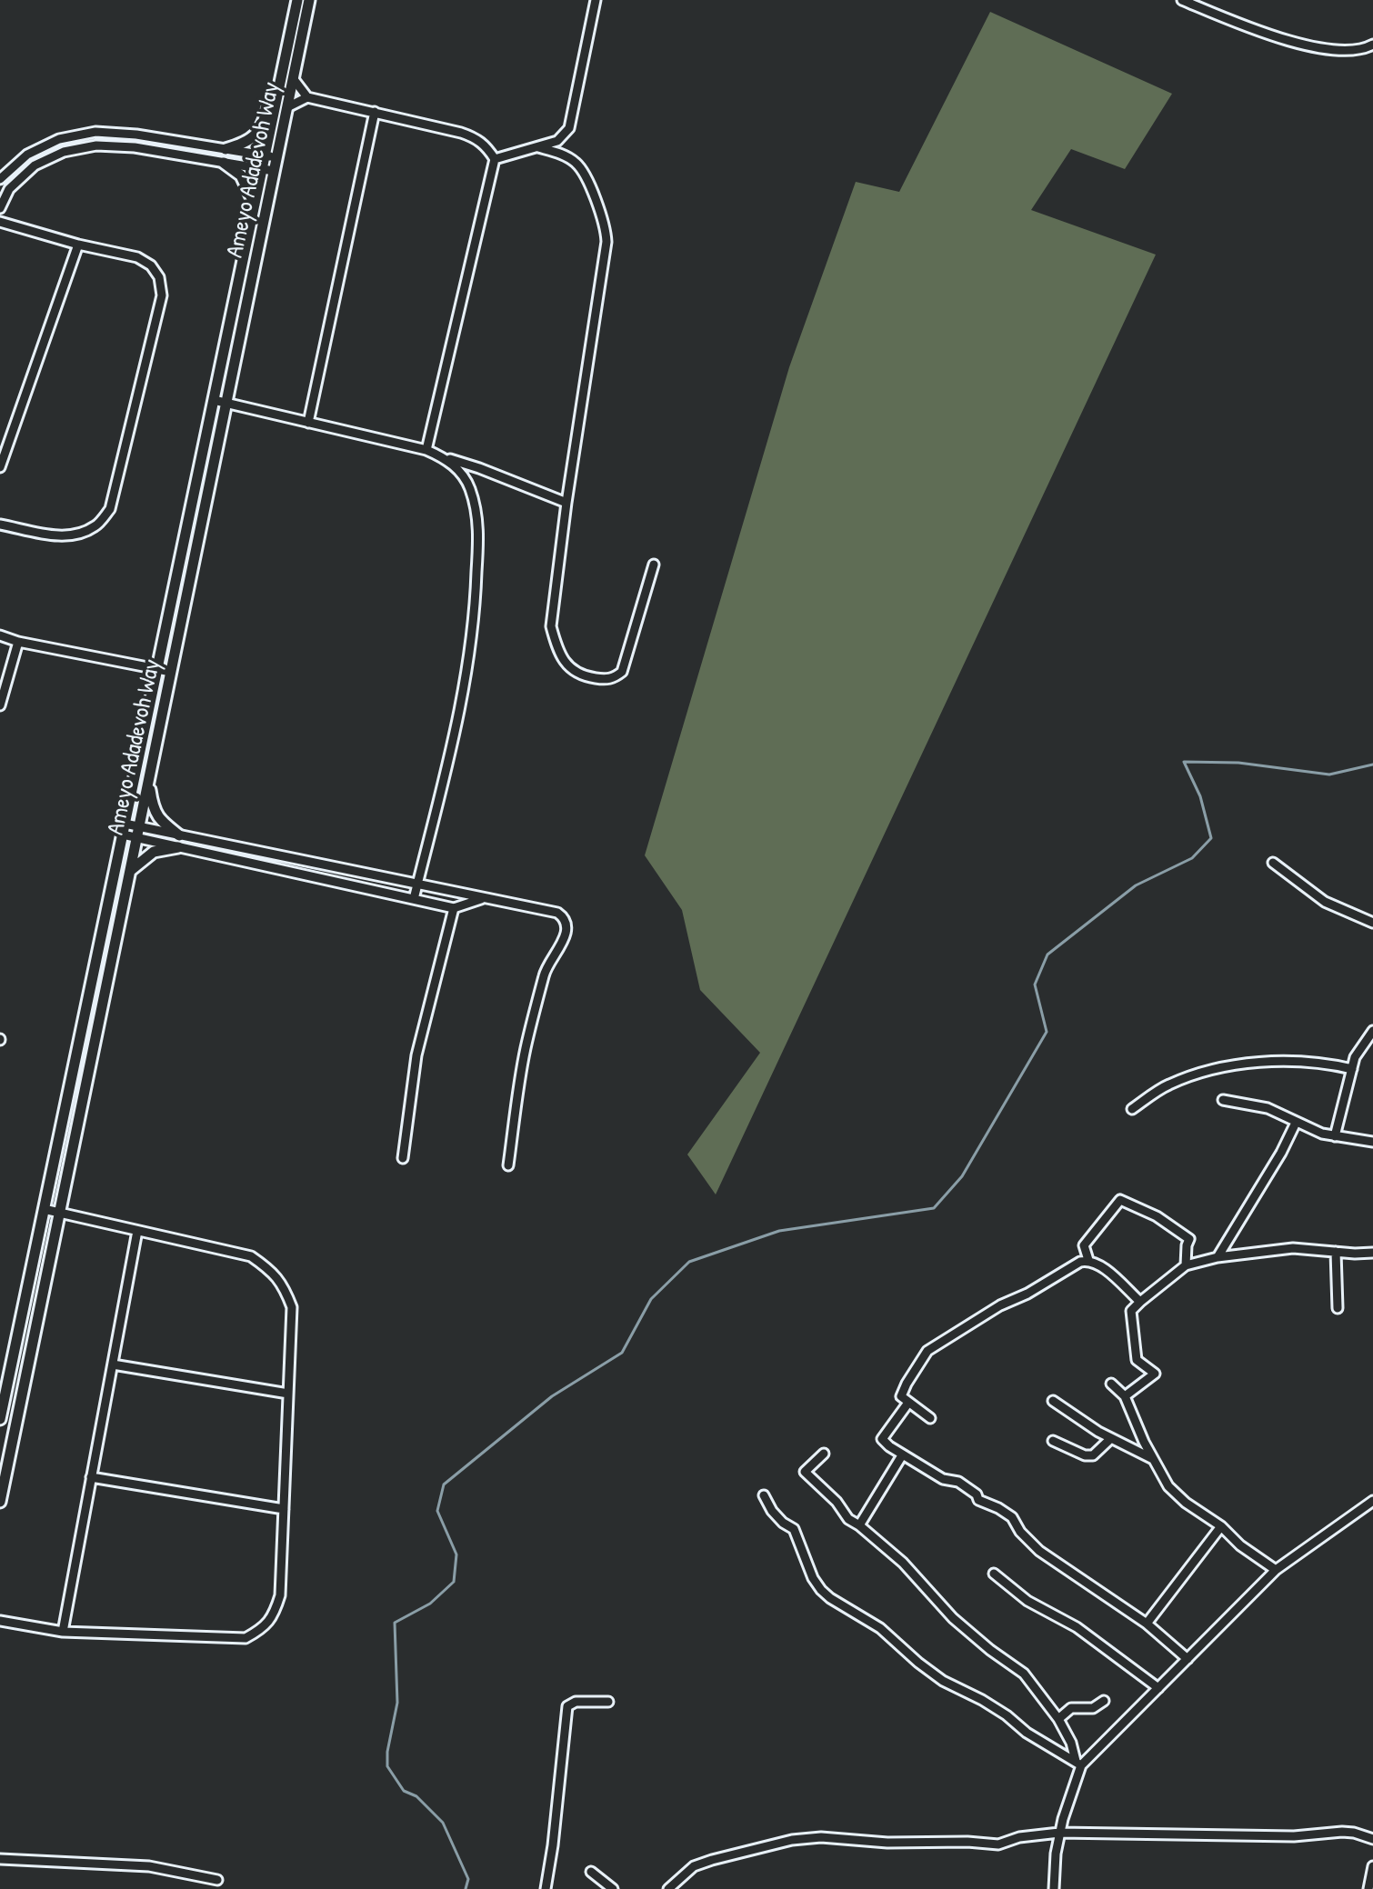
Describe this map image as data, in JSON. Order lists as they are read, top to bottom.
{
  "streets": {
    "street": ["Ameyo Adadevoh Way"]
  }
}
